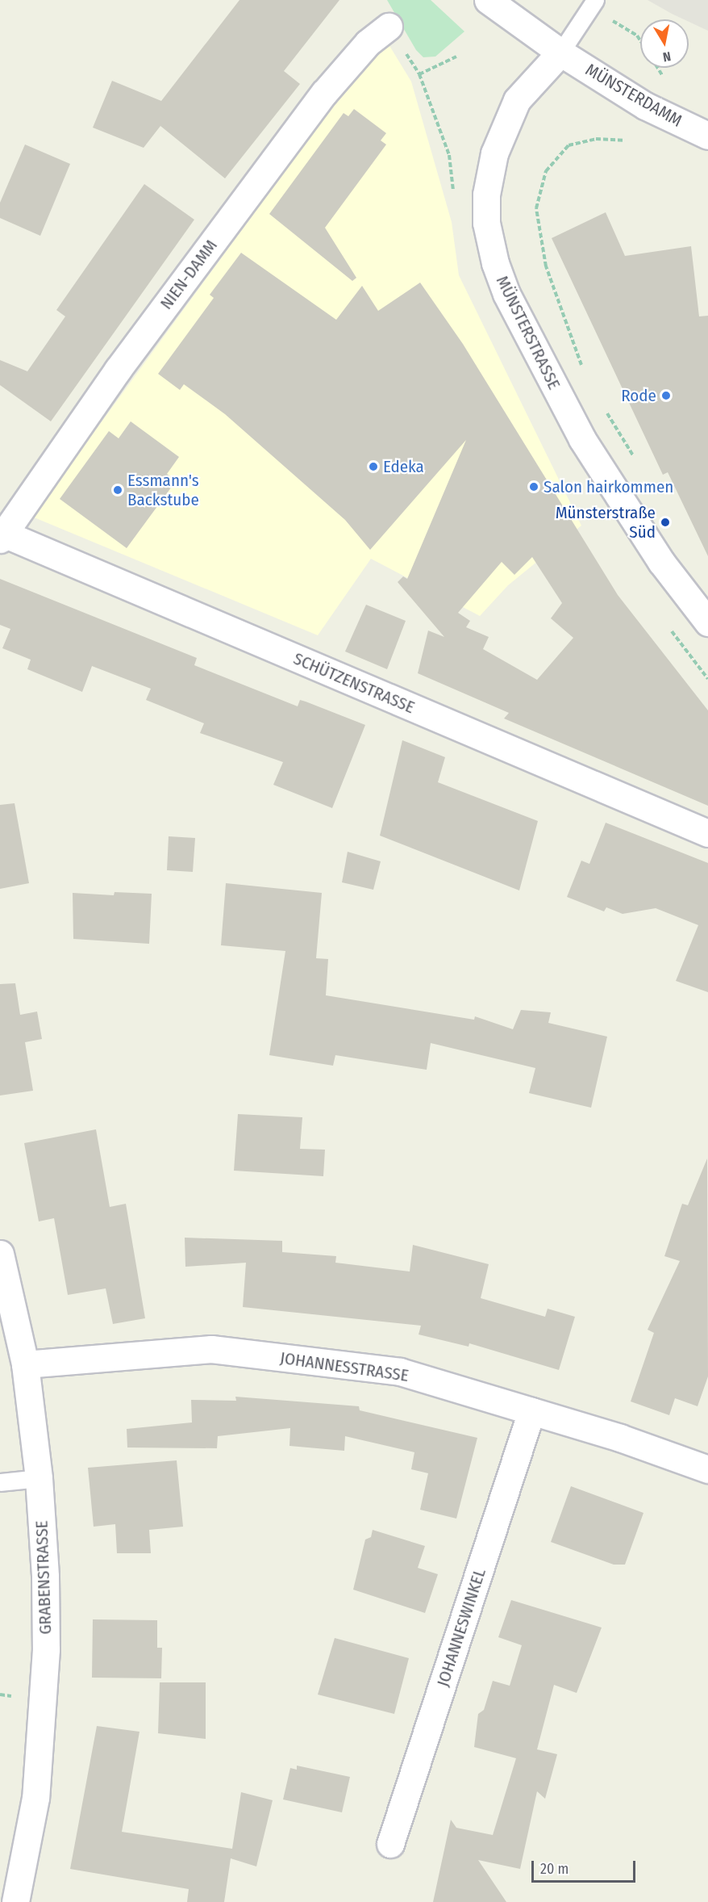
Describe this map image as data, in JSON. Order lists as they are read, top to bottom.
{
  "streets": {
    "street": [
      "MÜNSTERDAMM",
      "NIEN-DAMM",
      "MÜNSTERSTRASSE",
      "SCHÜTZENSTRASSE",
      "JOHANNESSTRASSE",
      "GRABENSTRASSE",
      "JOHANNESWINKEL"
    ]
  },
  "crossings": [
    ["MÜNSTERDAMM", "MÜNSTERSTRASSE"],
    ["NIEN-DAMM", "SCHÜTZENSTRASSE"],
    ["JOHANNESSTRASSE", "GRABENSTRASSE"],
    ["JOHANNESSTRASSE", "JOHANNESWINKEL"]
  ],
  "places": [
    "Rode",
    "Edeka",
    "Salon hairkommen",
    "Essmann's Backstube",
    "Münsterstraße Süd"
  ],
  "scale_bar": "20 m",
  "north": "bottom"
}
